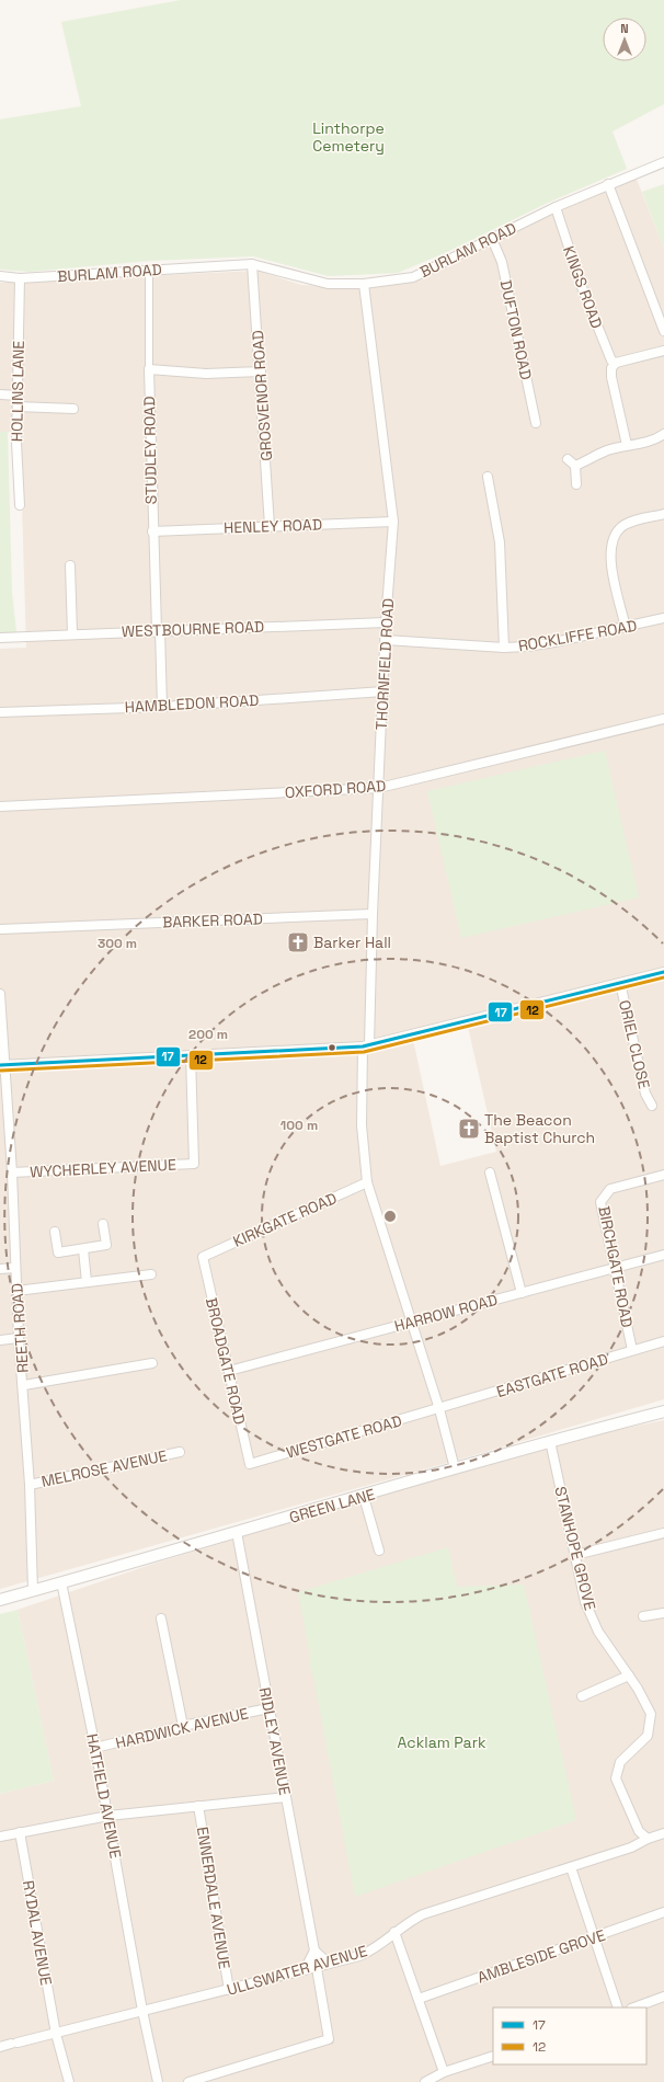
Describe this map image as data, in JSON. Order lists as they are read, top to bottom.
{
  "streets": {
    "street": [
      "BURLAM ROAD",
      "KINGS ROAD",
      "DUFTON ROAD",
      "HOLLINS LANE",
      "GROSVENOR ROAD",
      "STUDLEY ROAD",
      "HENLEY ROAD",
      "WESTBOURNE ROAD",
      "ROCKLIFFE ROAD",
      "THORNFIELD ROAD",
      "HAMBLEDON ROAD",
      "OXFORD ROAD",
      "BARKER ROAD",
      "ORIEL CLOSE",
      "WYCHERLEY AVENUE",
      "KIRKGATE ROAD",
      "BIRCHGATE ROAD",
      "HARROW ROAD",
      "REETH ROAD",
      "BROADGATE ROAD",
      "EASTGATE ROAD",
      "WESTGATE ROAD",
      "MELROSE AVENUE",
      "GREEN LANE",
      "STANHOPE GROVE",
      "HARDWICK AVENUE",
      "RIDLEY AVENUE",
      "HATFIELD AVENUE",
      "ENNERDALE AVENUE",
      "RYDAL AVENUE",
      "AMBLESIDE GROVE",
      "ULLSWATER AVENUE"
    ]
  },
  "crossings": [
    ["BURLAM ROAD", "KINGS ROAD"],
    ["BURLAM ROAD", "DUFTON ROAD"],
    ["BURLAM ROAD", "HOLLINS LANE"],
    ["BURLAM ROAD", "GROSVENOR ROAD"],
    ["BURLAM ROAD", "STUDLEY ROAD"],
    ["BURLAM ROAD", "THORNFIELD ROAD"],
    ["GROSVENOR ROAD", "HENLEY ROAD"],
    ["STUDLEY ROAD", "HENLEY ROAD"],
    ["STUDLEY ROAD", "WESTBOURNE ROAD"],
    ["STUDLEY ROAD", "HAMBLEDON ROAD"],
    ["HENLEY ROAD", "THORNFIELD ROAD"],
    ["WESTBOURNE ROAD", "THORNFIELD ROAD"],
    ["ROCKLIFFE ROAD", "THORNFIELD ROAD"],
    ["THORNFIELD ROAD", "HAMBLEDON ROAD"],
    ["THORNFIELD ROAD", "OXFORD ROAD"],
    ["THORNFIELD ROAD", "BARKER ROAD"],
    ["THORNFIELD ROAD", "KIRKGATE ROAD"],
    ["THORNFIELD ROAD", "HARROW ROAD"],
    ["THORNFIELD ROAD", "EASTGATE ROAD"],
    ["THORNFIELD ROAD", "WESTGATE ROAD"],
    ["THORNFIELD ROAD", "GREEN LANE"],
    ["WYCHERLEY AVENUE", "REETH ROAD"],
    ["KIRKGATE ROAD", "BROADGATE ROAD"],
    ["BIRCHGATE ROAD", "HARROW ROAD"],
    ["BIRCHGATE ROAD", "EASTGATE ROAD"],
    ["HARROW ROAD", "BROADGATE ROAD"],
    ["REETH ROAD", "MELROSE AVENUE"],
    ["REETH ROAD", "GREEN LANE"],
    ["BROADGATE ROAD", "WESTGATE ROAD"],
    ["EASTGATE ROAD", "WESTGATE ROAD"],
    ["GREEN LANE", "STANHOPE GROVE"],
    ["GREEN LANE", "RIDLEY AVENUE"],
    ["GREEN LANE", "HATFIELD AVENUE"],
    ["STANHOPE GROVE", "ULLSWATER AVENUE"],
    ["HARDWICK AVENUE", "RIDLEY AVENUE"],
    ["HARDWICK AVENUE", "HATFIELD AVENUE"],
    ["HATFIELD AVENUE", "ULLSWATER AVENUE"],
    ["ENNERDALE AVENUE", "ULLSWATER AVENUE"],
    ["RYDAL AVENUE", "ULLSWATER AVENUE"]
  ],
  "parks": ["Linthorpe Cemetery", "Acklam Park"],
  "places": {
    "church": ["Barker Hall", "The Beacon Baptist Church"]
  },
  "lines": ["transit line 17", "transit line 12"],
  "legend": ["17", "12"],
  "north": "top",
  "rings": ["300 m", "200 m", "100 m"]
}
